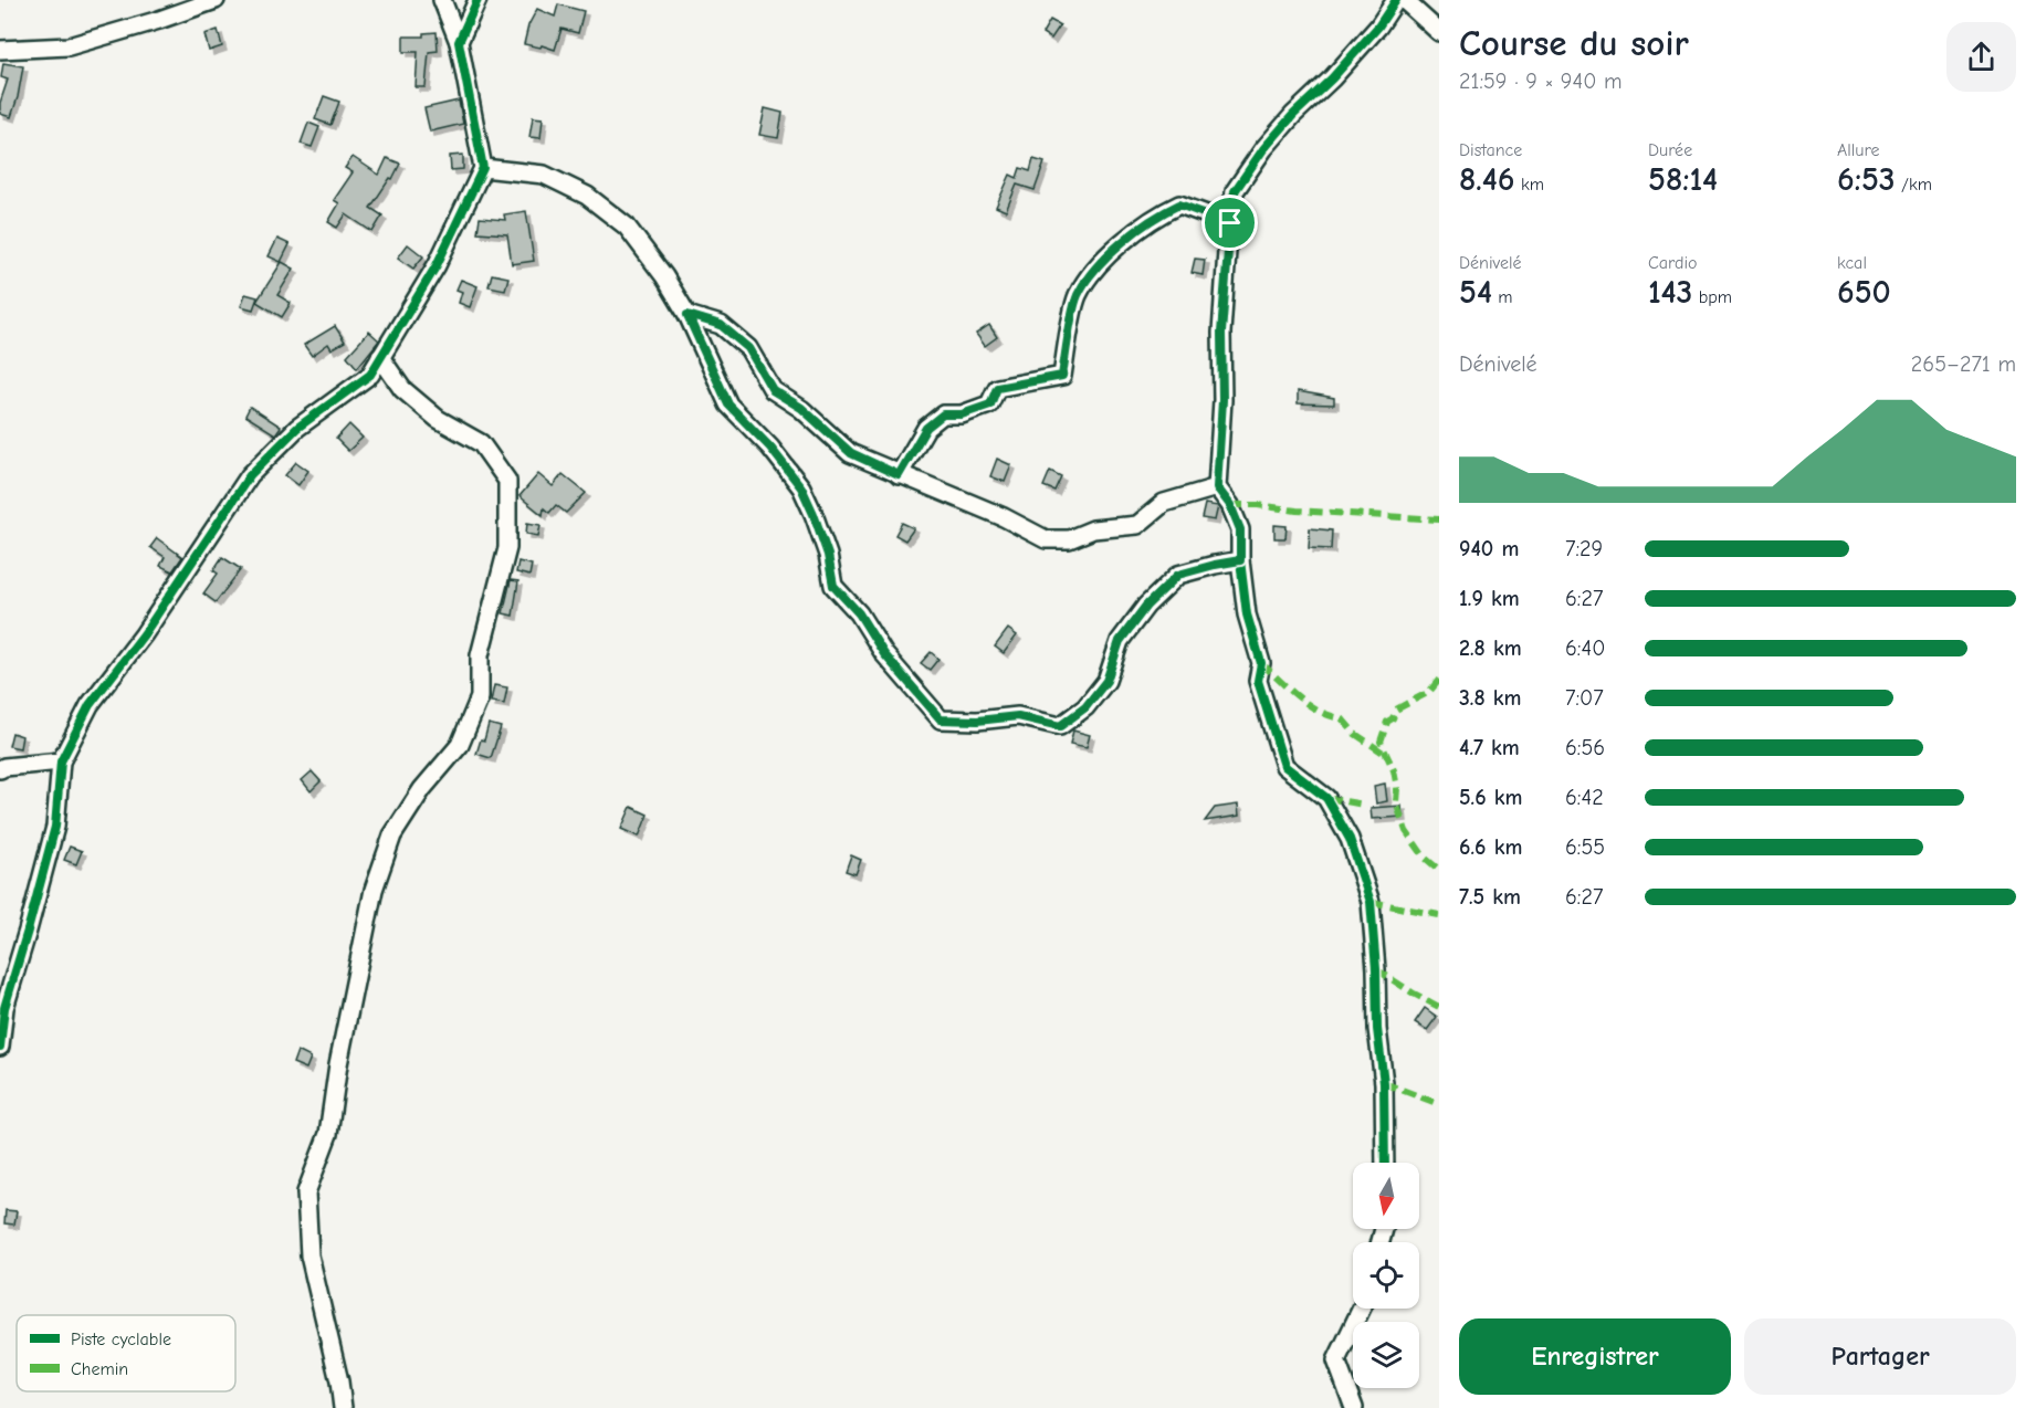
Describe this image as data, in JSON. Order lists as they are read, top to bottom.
{
  "legend": ["Piste cyclable", "Chemin"],
  "north": "bottom",
  "page": {
    "heading": ["Course du soir", "21:59 · 9 × 940 m"],
    "stats": [
      ["Distance", "8.46 km"],
      ["Durée", "58:14"],
      ["Allure", "6:53 /km"],
      ["Dénivelé", "54 m"],
      ["Cardio", "143 bpm"],
      ["kcal", "650"]
    ],
    "chart": ["Dénivelé", "265–271 m"],
    "list": [
      {
        "name": "940 m",
        "note": "7:29"
      },
      {
        "name": "1.9 km",
        "note": "6:27"
      },
      {
        "name": "2.8 km",
        "note": "6:40"
      },
      {
        "name": "3.8 km",
        "note": "7:07"
      },
      {
        "name": "4.7 km",
        "note": "6:56"
      },
      {
        "name": "5.6 km",
        "note": "6:42"
      },
      {
        "name": "6.6 km",
        "note": "6:55"
      },
      {
        "name": "7.5 km",
        "note": "6:27"
      }
    ],
    "buttons": ["Enregistrer", "Partager"]
  }
}
